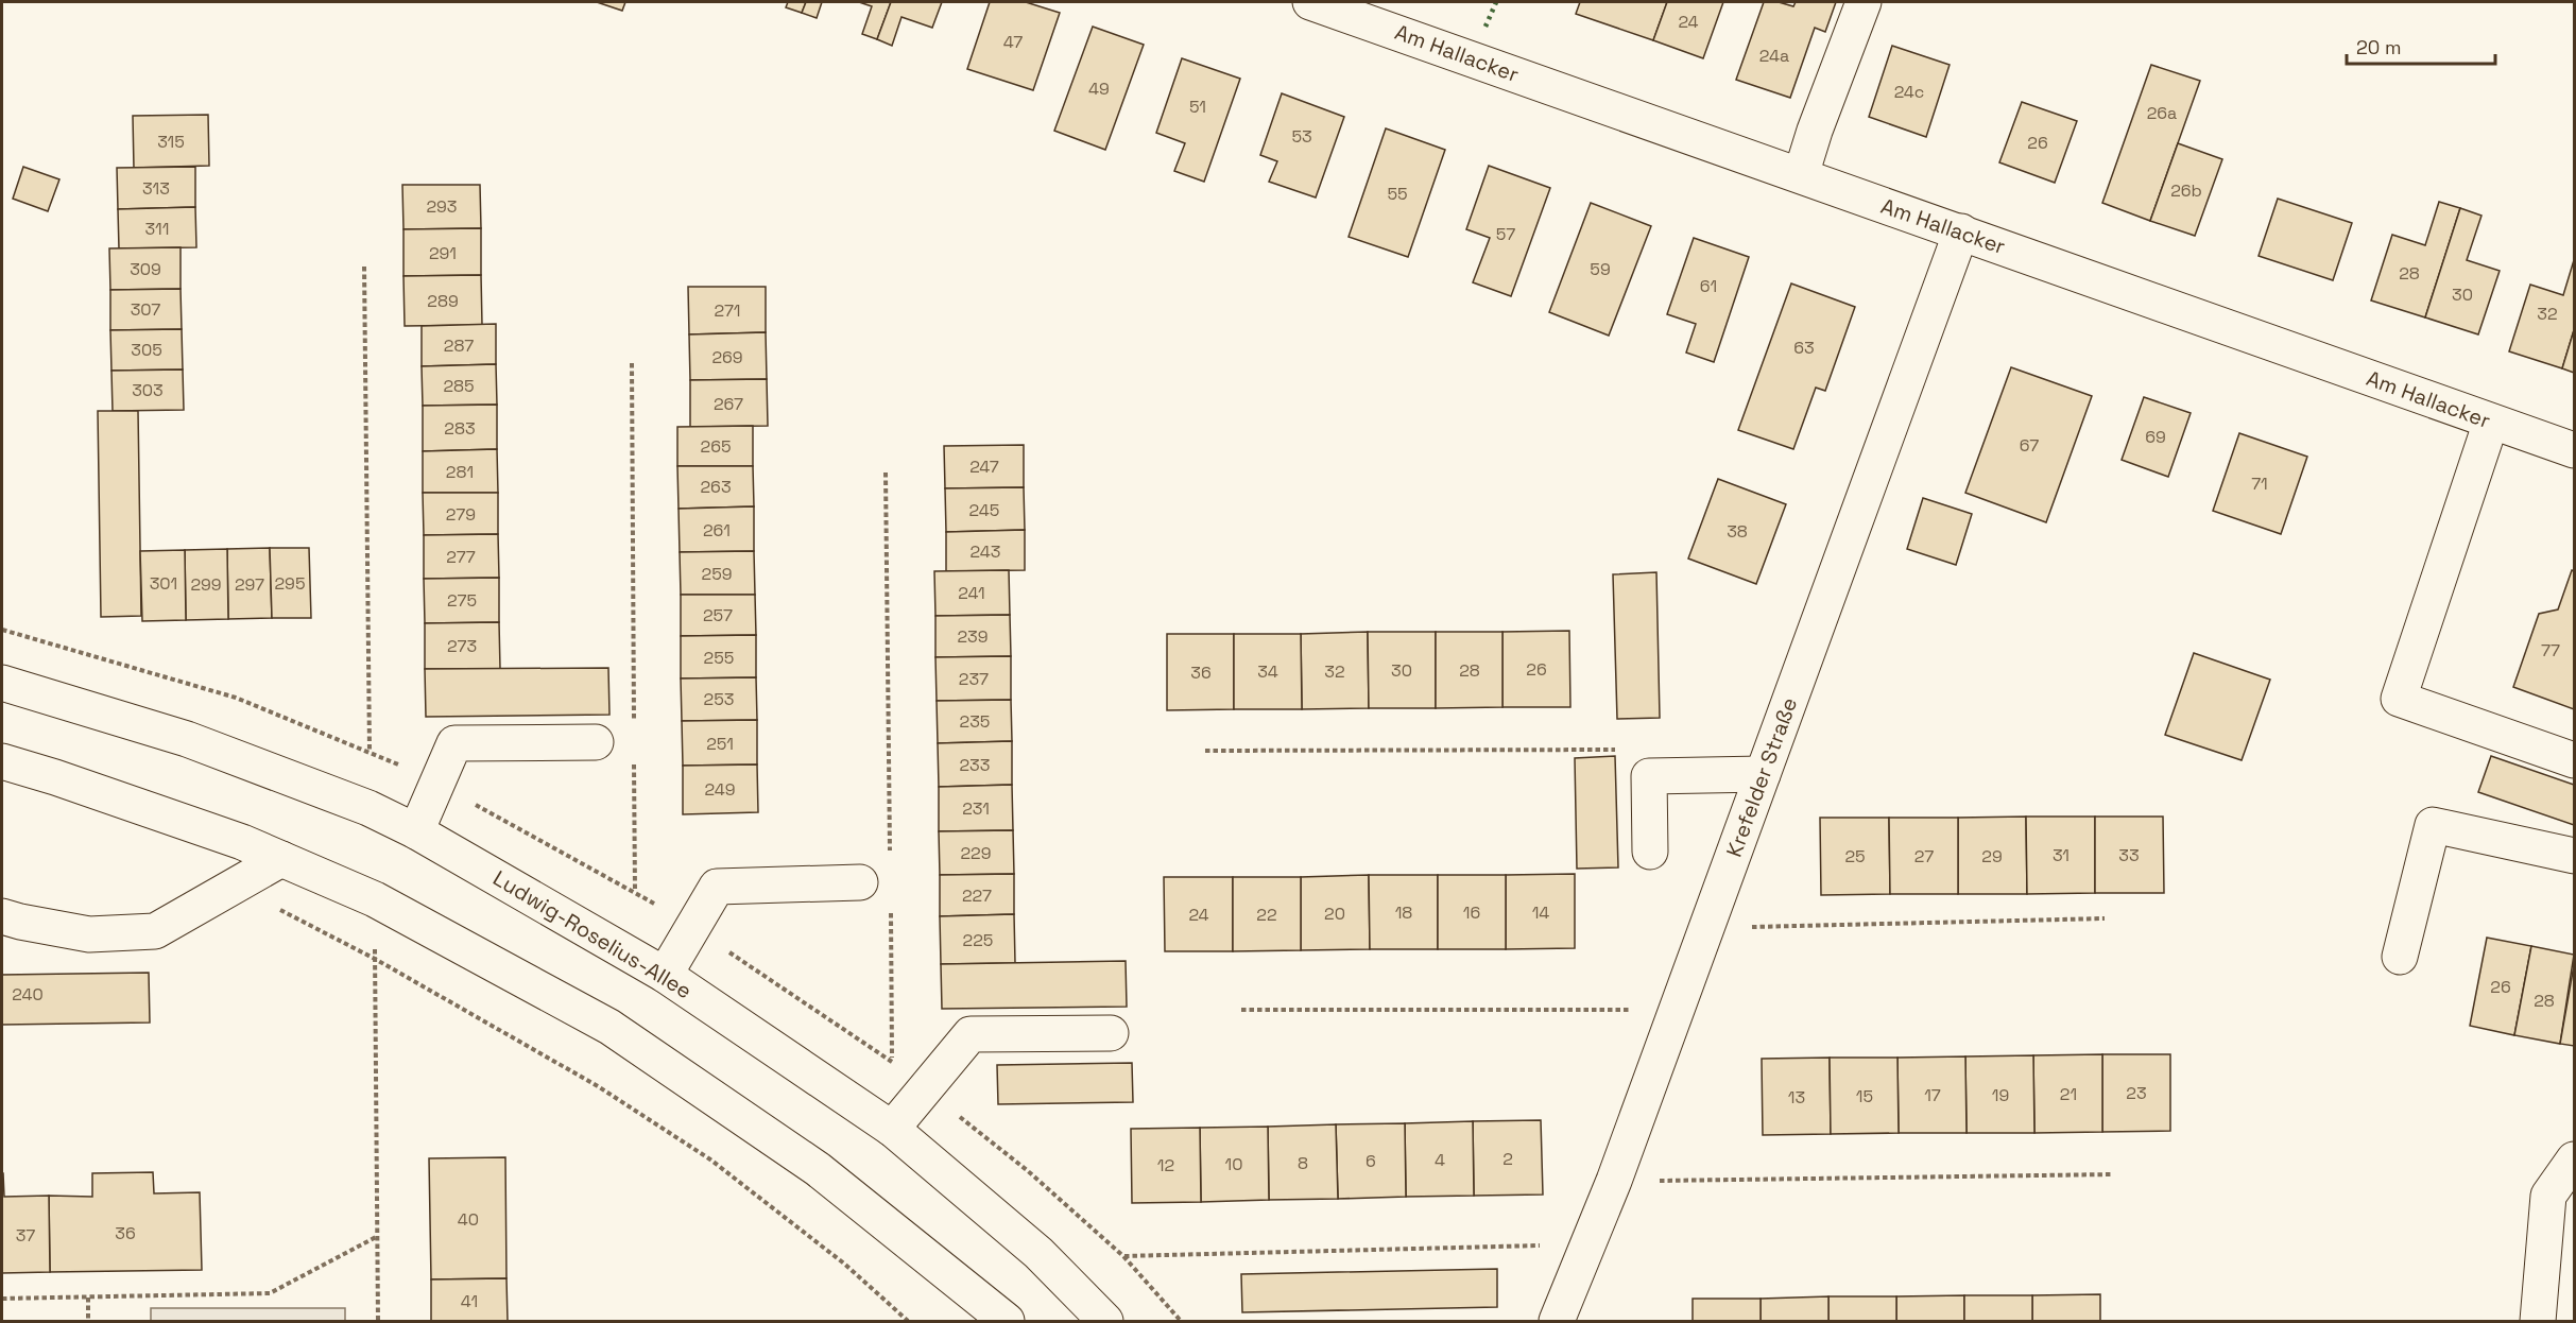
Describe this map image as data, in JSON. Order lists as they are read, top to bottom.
{
  "streets": {
    "street": ["Am Hallacker", "Krefelder Straße", "Ludwig-Roselius-Allee"]
  },
  "crossings": [
    ["Am Hallacker", "Krefelder Straße"]
  ],
  "house_numbers": [
    "24",
    "47",
    "24a",
    "49",
    "24c",
    "51",
    "26a",
    "53",
    "315",
    "26",
    "313",
    "26b",
    "55",
    "293",
    "311",
    "57",
    "291",
    "309",
    "59",
    "28",
    "61",
    "30",
    "289",
    "307",
    "271",
    "32",
    "287",
    "63",
    "305",
    "269",
    "285",
    "303",
    "267",
    "283",
    "69",
    "67",
    "265",
    "247",
    "281",
    "71",
    "263",
    "245",
    "279",
    "261",
    "38",
    "243",
    "277",
    "259",
    "301",
    "295",
    "299",
    "297",
    "241",
    "275",
    "257",
    "239",
    "273",
    "77",
    "255",
    "26",
    "30",
    "28",
    "34",
    "32",
    "36",
    "237",
    "253",
    "235",
    "251",
    "233",
    "249",
    "231",
    "229",
    "31",
    "33",
    "25",
    "27",
    "29",
    "227",
    "18",
    "16",
    "14",
    "20",
    "24",
    "22",
    "225",
    "26",
    "240",
    "28",
    "23",
    "21",
    "17",
    "19",
    "15",
    "13",
    "2",
    "4",
    "6",
    "8",
    "10",
    "12",
    "40",
    "36",
    "37",
    "41"
  ],
  "scale_bar": "20 m"
}
